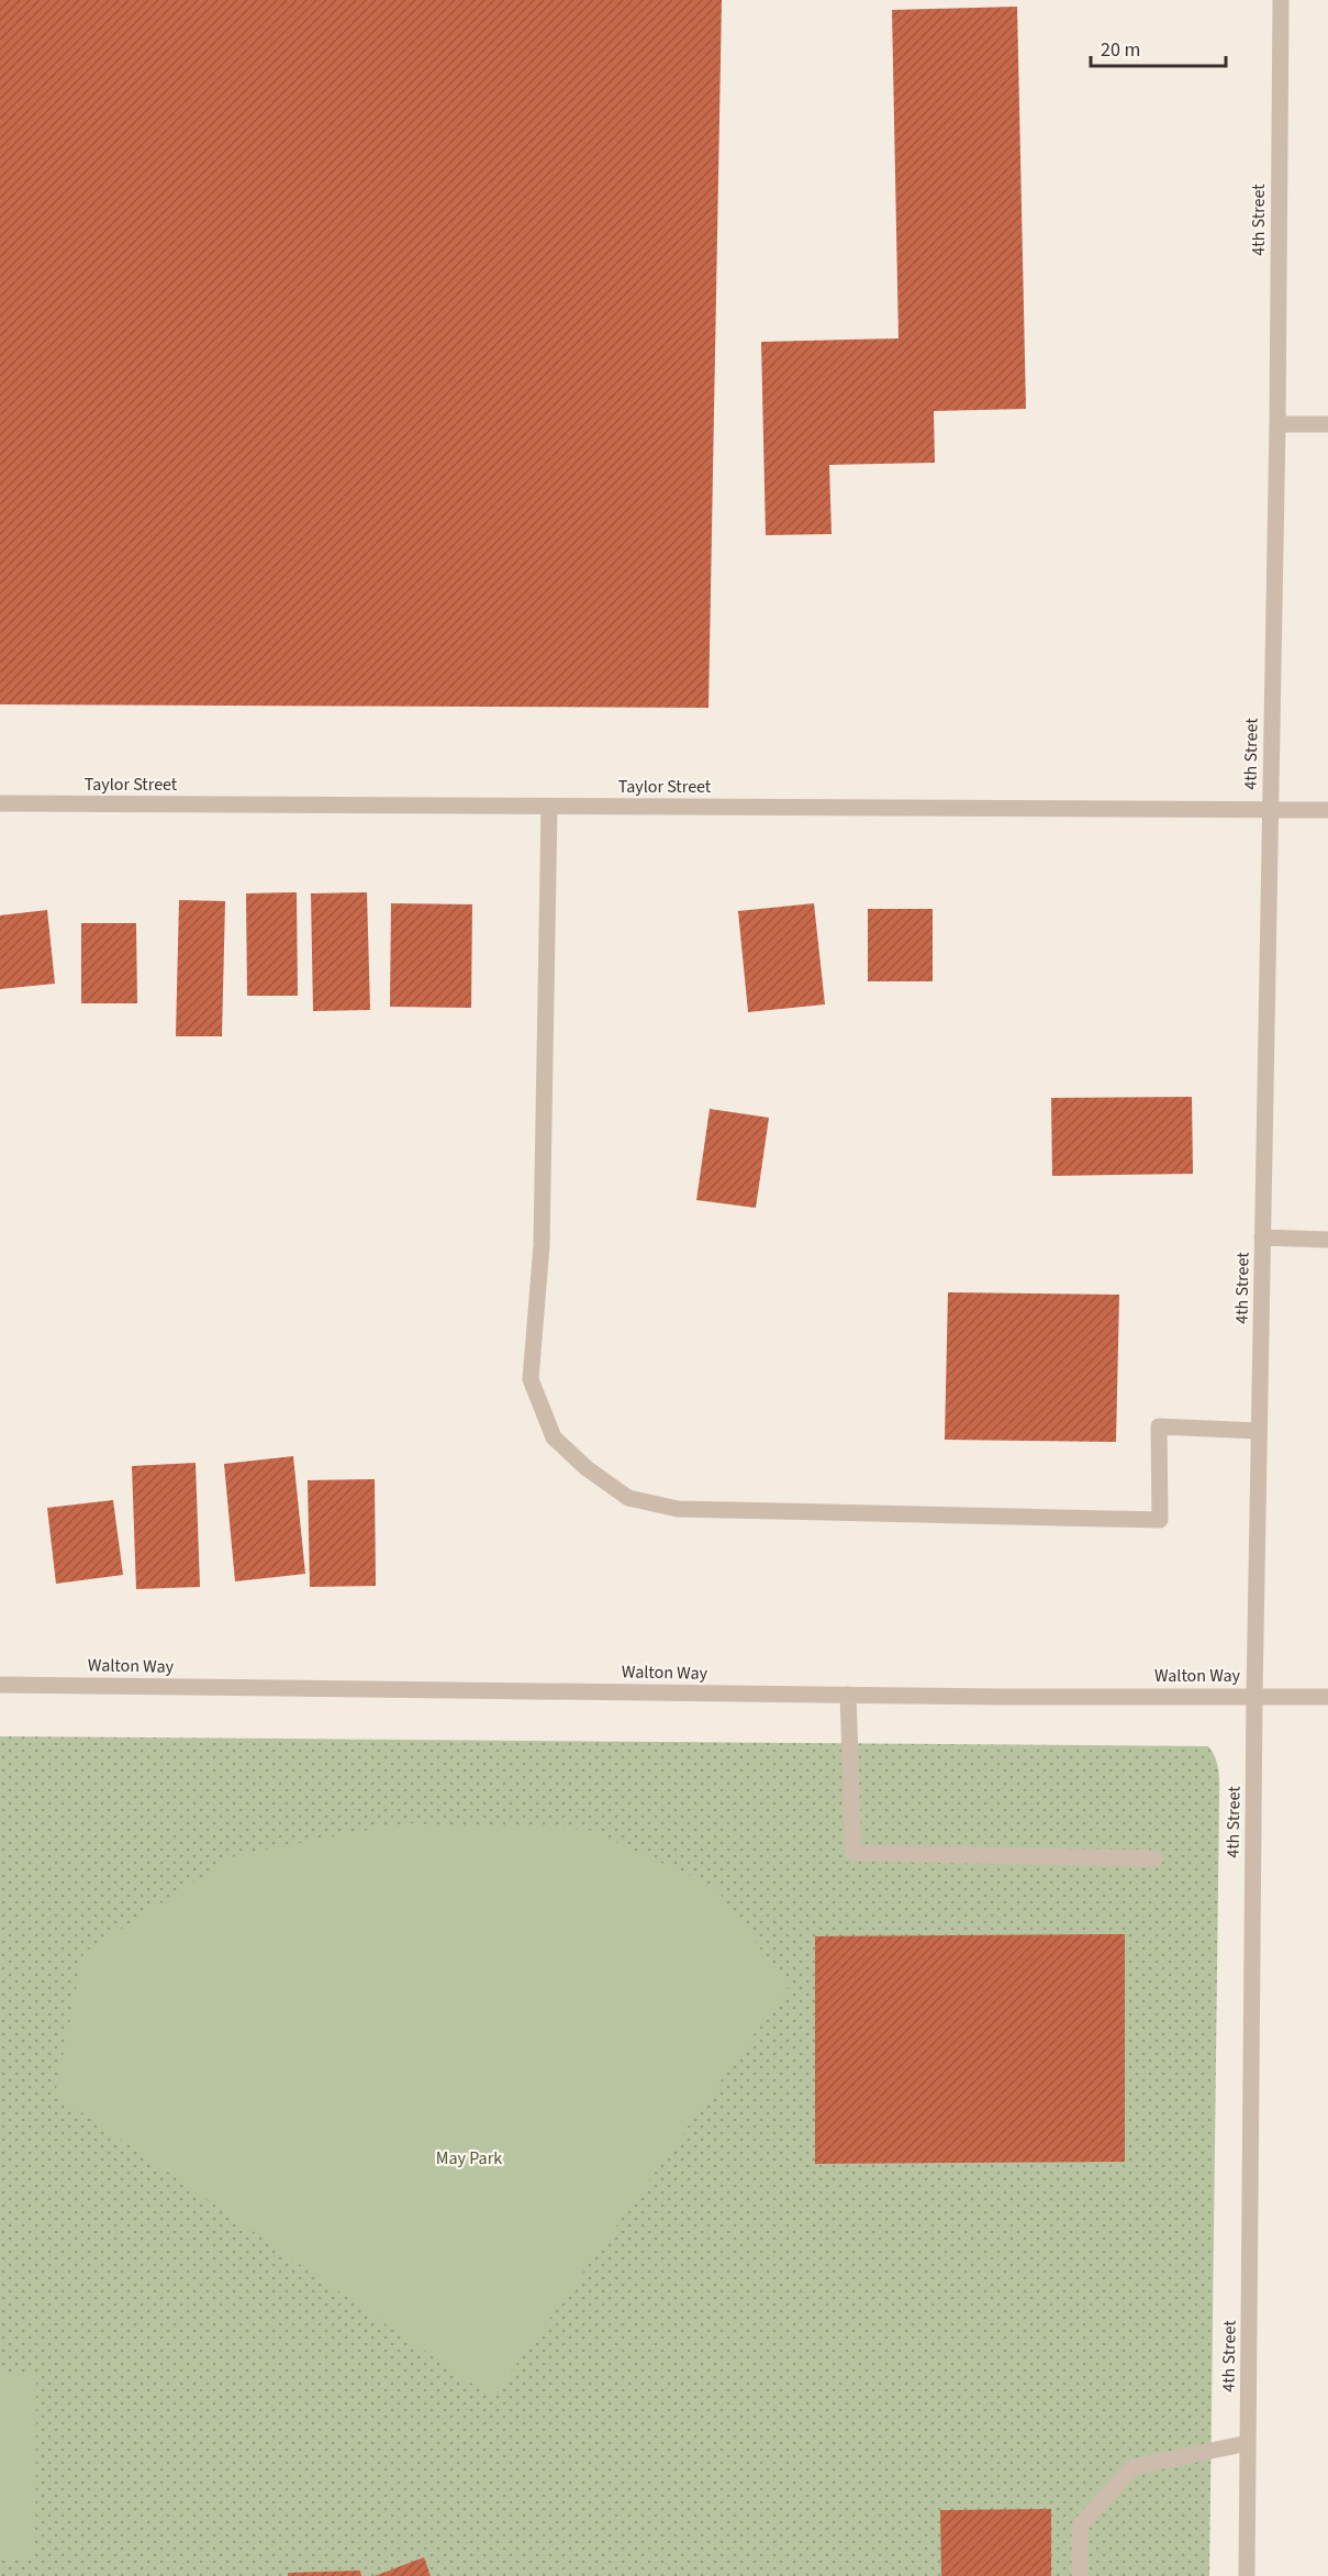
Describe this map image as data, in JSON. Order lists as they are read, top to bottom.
{
  "streets": {
    "street": ["4th Street", "Taylor Street", "Walton Way"]
  },
  "crossings": [
    ["4th Street", "Taylor Street"],
    ["4th Street", "Walton Way"]
  ],
  "parks": ["May Park"],
  "scale_bar": "20 m"
}
